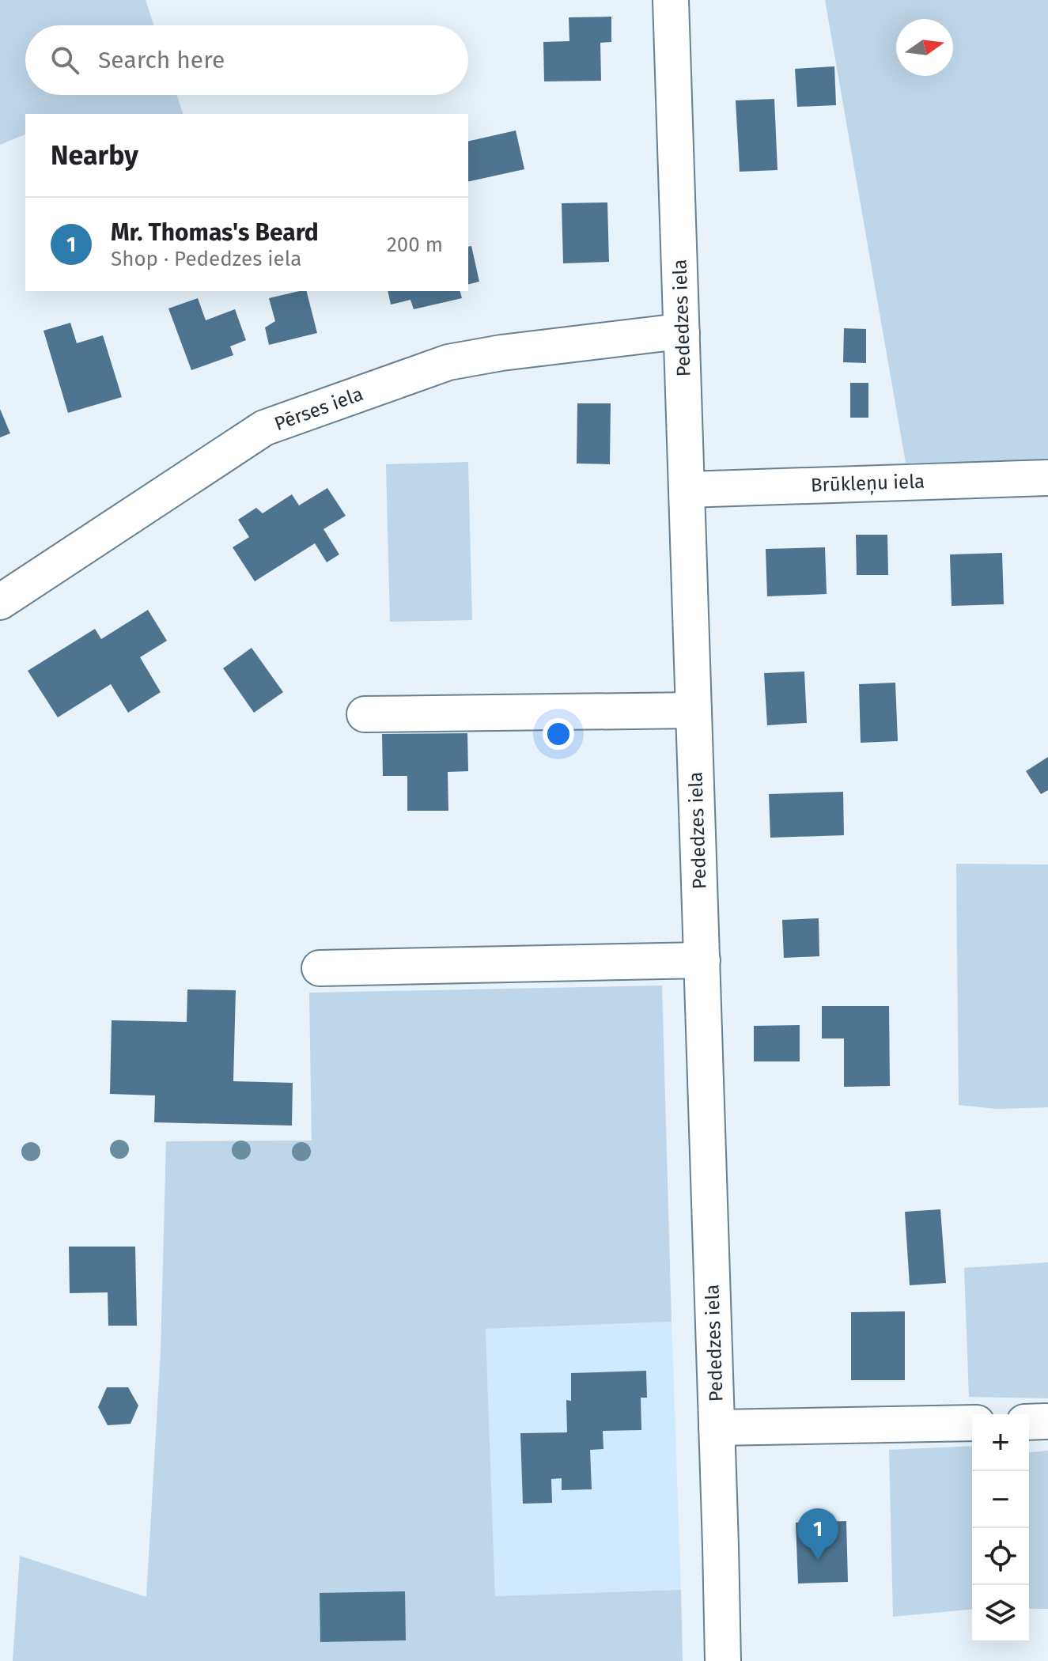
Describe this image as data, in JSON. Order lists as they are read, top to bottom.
{
  "streets": {
    "street": ["Pededzes iela", "Pērses iela", "Brūkleņu iela"]
  },
  "crossings": [
    ["Pededzes iela", "Pērses iela"],
    ["Pededzes iela", "Brūkleņu iela"]
  ],
  "north": "right",
  "page": {
    "search": "Search here",
    "heading": "Nearby",
    "list": [
      {
        "mark": "1",
        "name": "Mr. Thomas's Beard",
        "note": "Shop · Pededzes iela",
        "value": "200 m"
      }
    ],
    "map_buttons": ["+", "−"],
    "pins": "1"
  }
}
